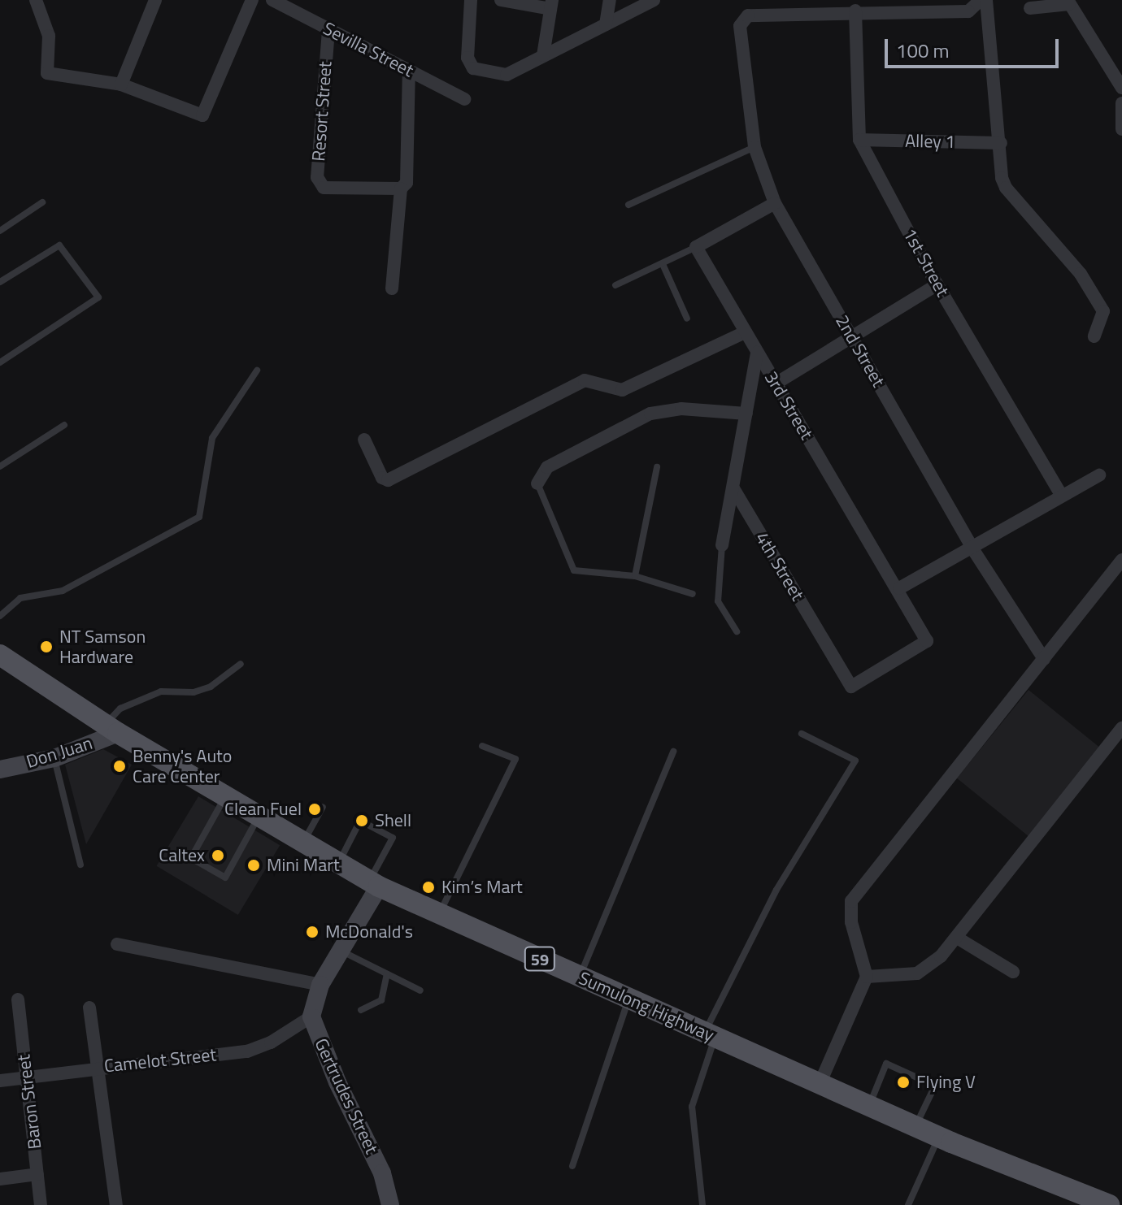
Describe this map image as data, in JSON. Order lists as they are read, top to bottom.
{
  "streets": {
    "main road": ["59", "Sumulong Highway"],
    "street": [
      "Sevilla Street",
      "Resort Street",
      "Alley 1",
      "1st Street",
      "2nd Street",
      "3rd Street",
      "4th Street",
      "Don Juan",
      "Camelot Street",
      "Gertrudes Street",
      "Baron Street"
    ]
  },
  "crossings": [
    ["Sevilla Street", "Resort Street"],
    ["Alley 1", "1st Street"],
    ["1st Street", "2nd Street"],
    ["3rd Street", "4th Street"],
    ["Don Juan", "Sumulong Highway"],
    ["Sumulong Highway", "Gertrudes Street"],
    ["Camelot Street", "Gertrudes Street"],
    ["Camelot Street", "Baron Street"]
  ],
  "places": [
    "NT Samson Hardware",
    "Benny's Auto Care Center",
    "Clean Fuel",
    "Shell",
    "Caltex",
    "Mini Mart",
    "Kim’s Mart",
    "McDonald's",
    "Flying V"
  ],
  "scale_bar": "100 m"
}
